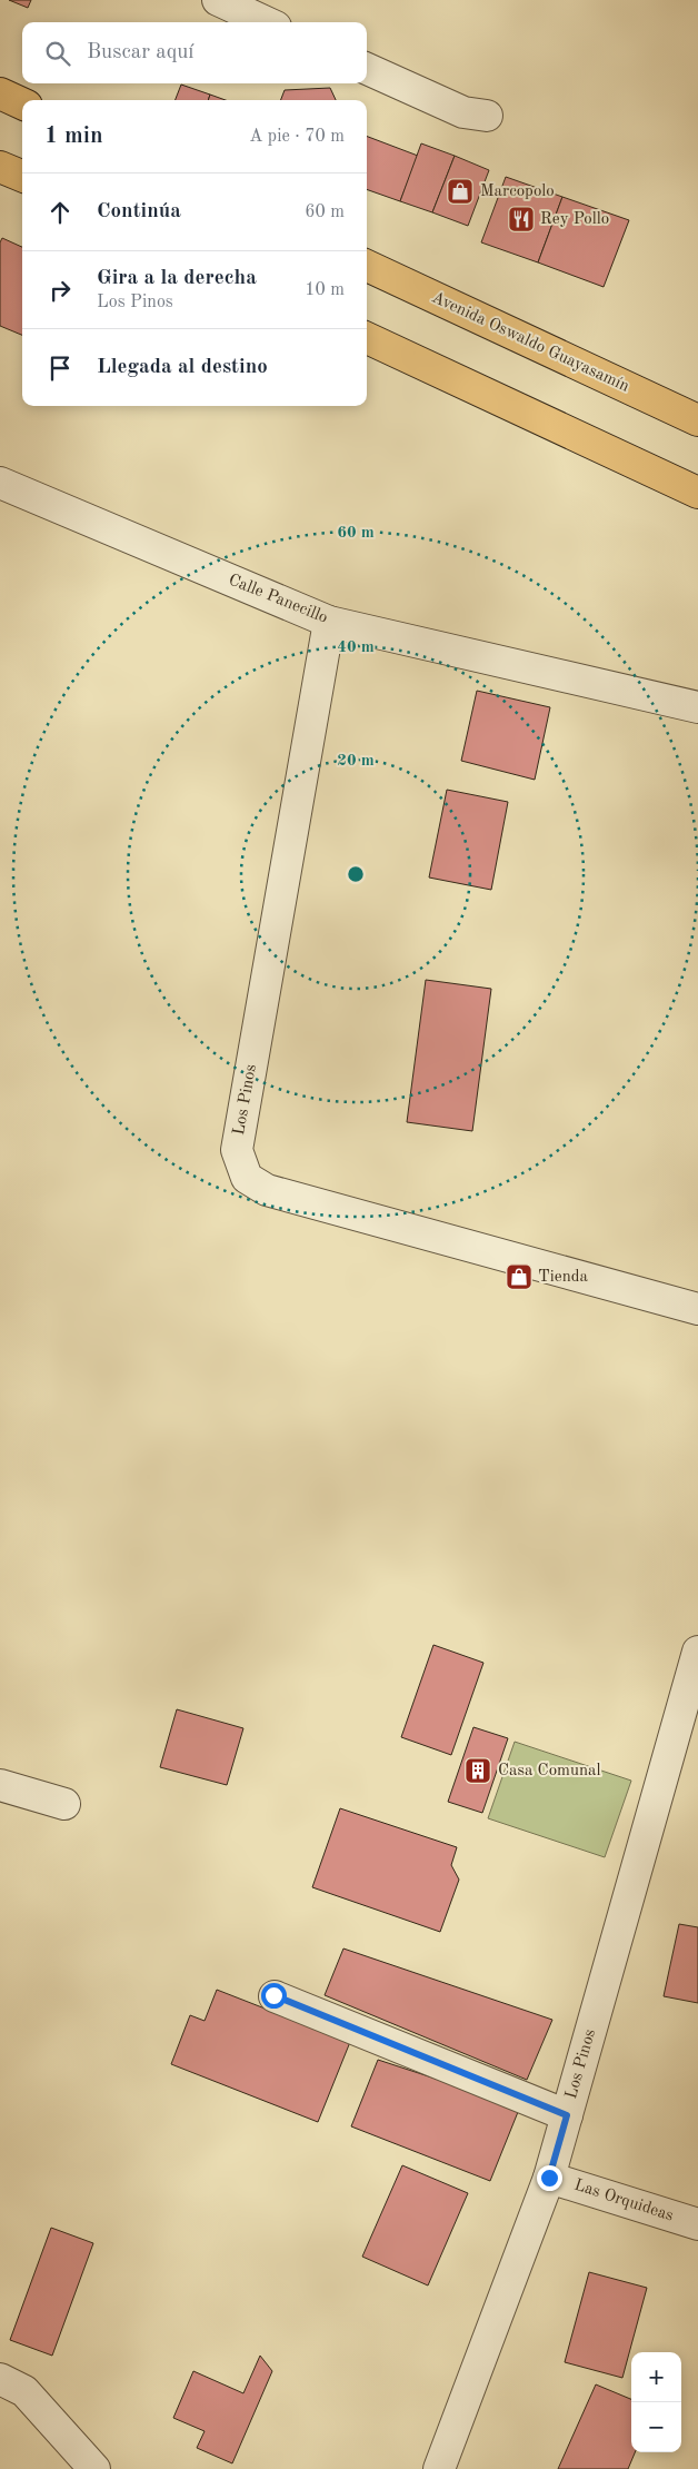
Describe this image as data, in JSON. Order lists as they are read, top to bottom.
{
  "streets": {
    "main road": ["Avenida Oswaldo Guayasamín"],
    "street": ["Calle Panecillo", "Los Pinos", "Las Orquideas"]
  },
  "crossings": [
    ["Calle Panecillo", "Los Pinos"],
    ["Los Pinos", "Las Orquideas"]
  ],
  "places": {
    "shop": ["Marcopolo", "Tienda"],
    "restaurant": ["Rey Pollo"],
    "building": ["Casa Comunal"]
  },
  "page": {
    "search": "Buscar aquí",
    "heading": ["1 min", "A pie · 70 m"],
    "list": [
      ["Continúa", "60 m"],
      ["Gira a la derecha", "Los Pinos", "10 m"],
      "Llegada al destino"
    ],
    "map_buttons": ["+", "−"]
  },
  "rings": ["60 m", "40 m", "20 m"]
}
